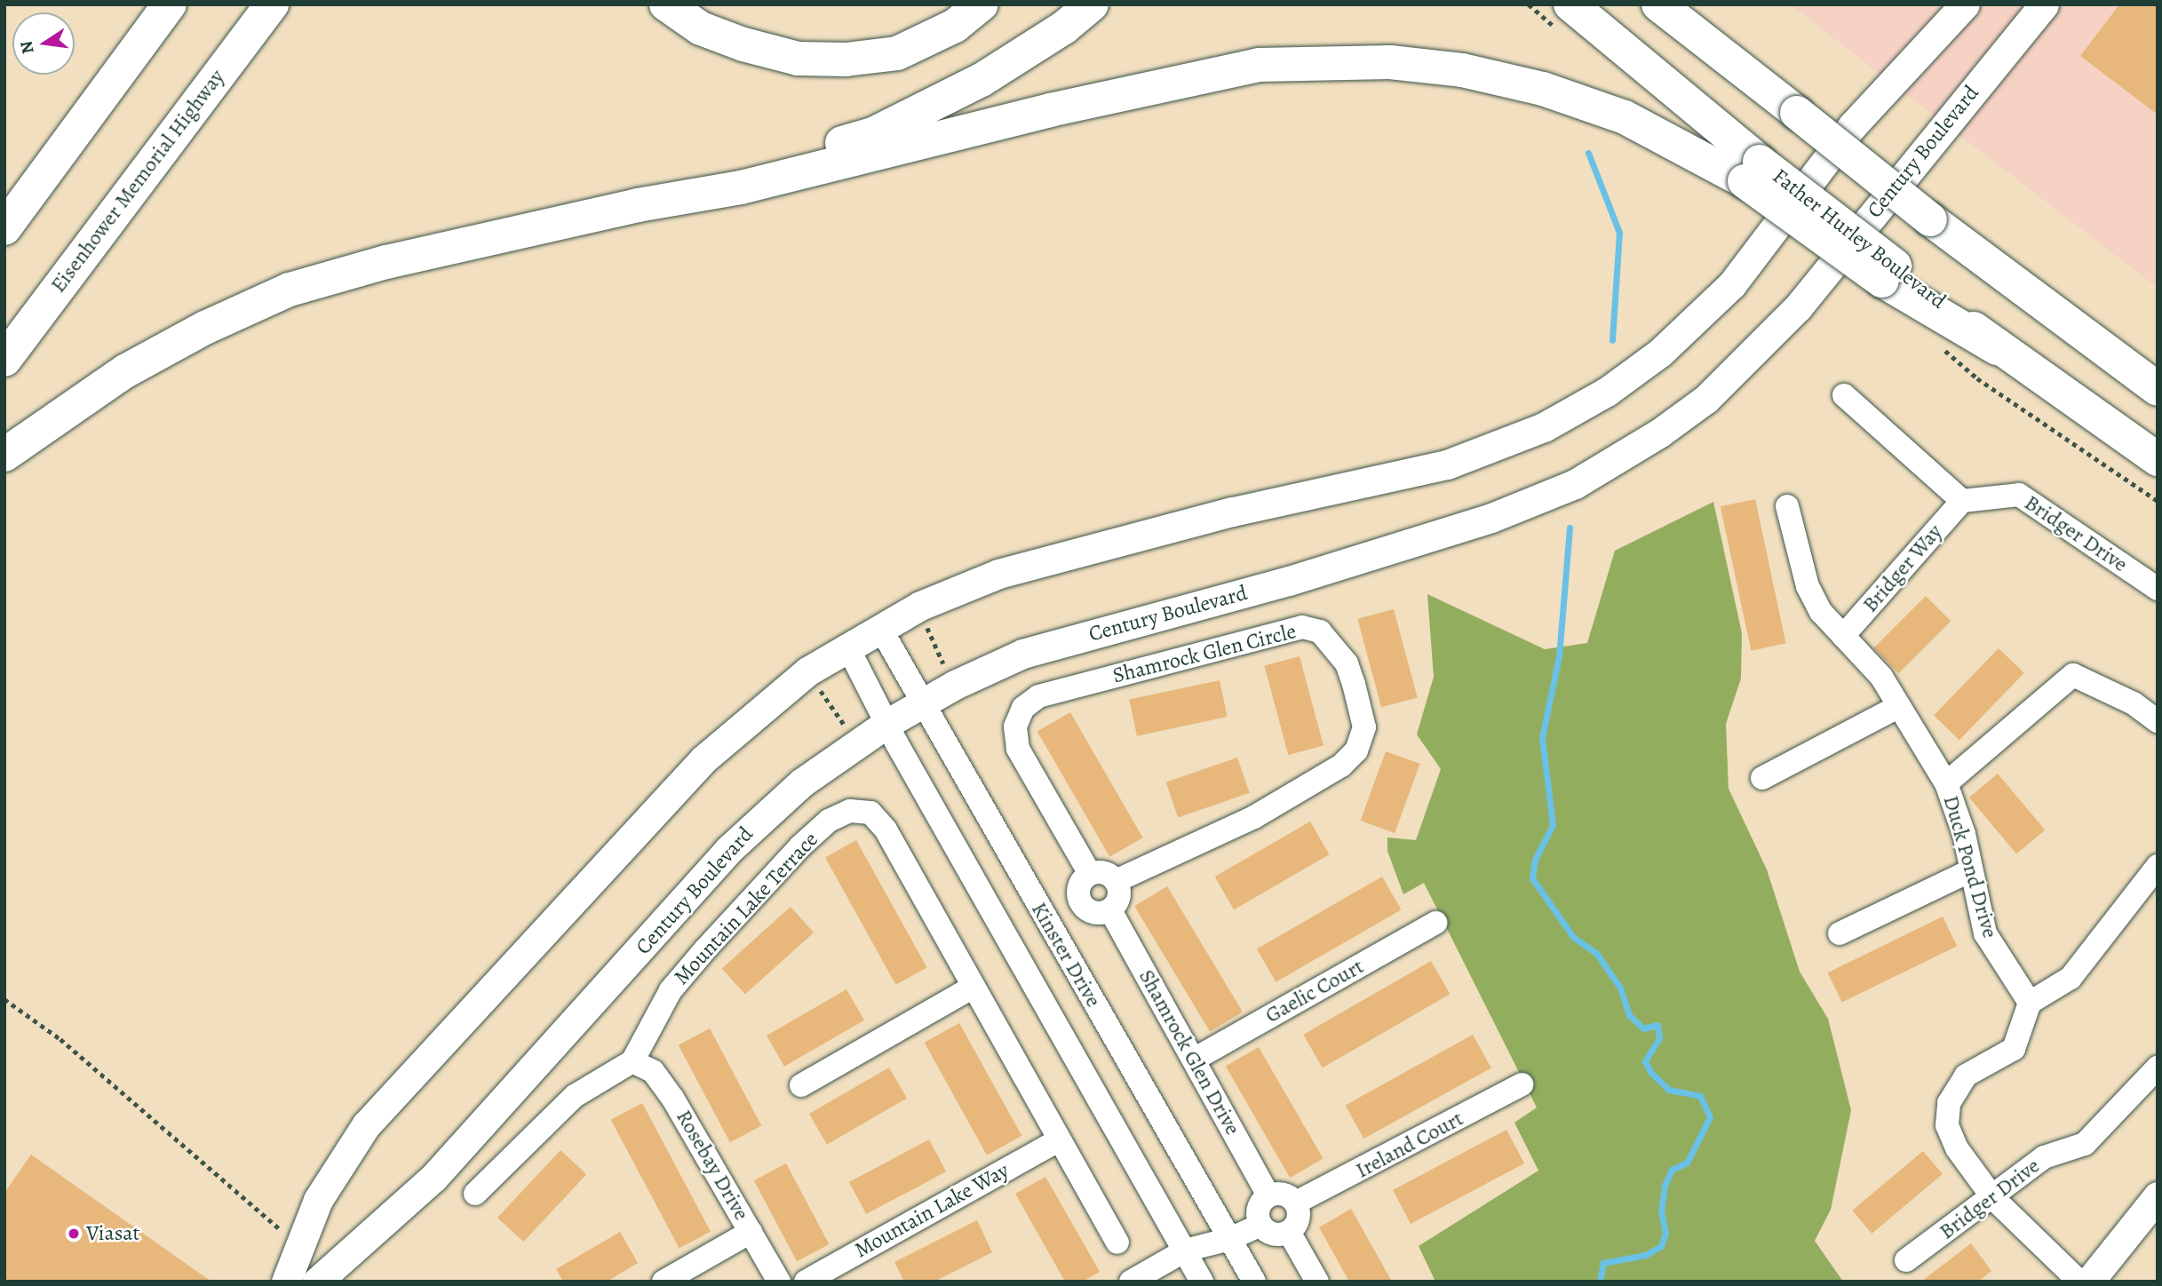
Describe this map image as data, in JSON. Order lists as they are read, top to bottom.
{
  "streets": {
    "main road": ["Eisenhower Memorial Highway", "Father Hurley Boulevard"],
    "street": [
      "Century Boulevard",
      "Bridger Drive",
      "Bridger Way",
      "Shamrock Glen Circle",
      "Duck Pond Drive",
      "Mountain Lake Terrace",
      "Kinster Drive",
      "Gaelic Court",
      "Shamrock Glen Drive",
      "Ireland Court",
      "Rosebay Drive",
      "Mountain Lake Way"
    ]
  },
  "crossings": [
    ["Century Boulevard", "Kinster Drive"],
    ["Bridger Drive", "Bridger Way"],
    ["Bridger Way", "Duck Pond Drive"],
    ["Shamrock Glen Circle", "Shamrock Glen Drive"],
    ["Mountain Lake Terrace", "Rosebay Drive"],
    ["Mountain Lake Terrace", "Mountain Lake Way"],
    ["Gaelic Court", "Shamrock Glen Drive"],
    ["Shamrock Glen Drive", "Ireland Court"]
  ],
  "places": ["Viasat"],
  "north": "left"
}
